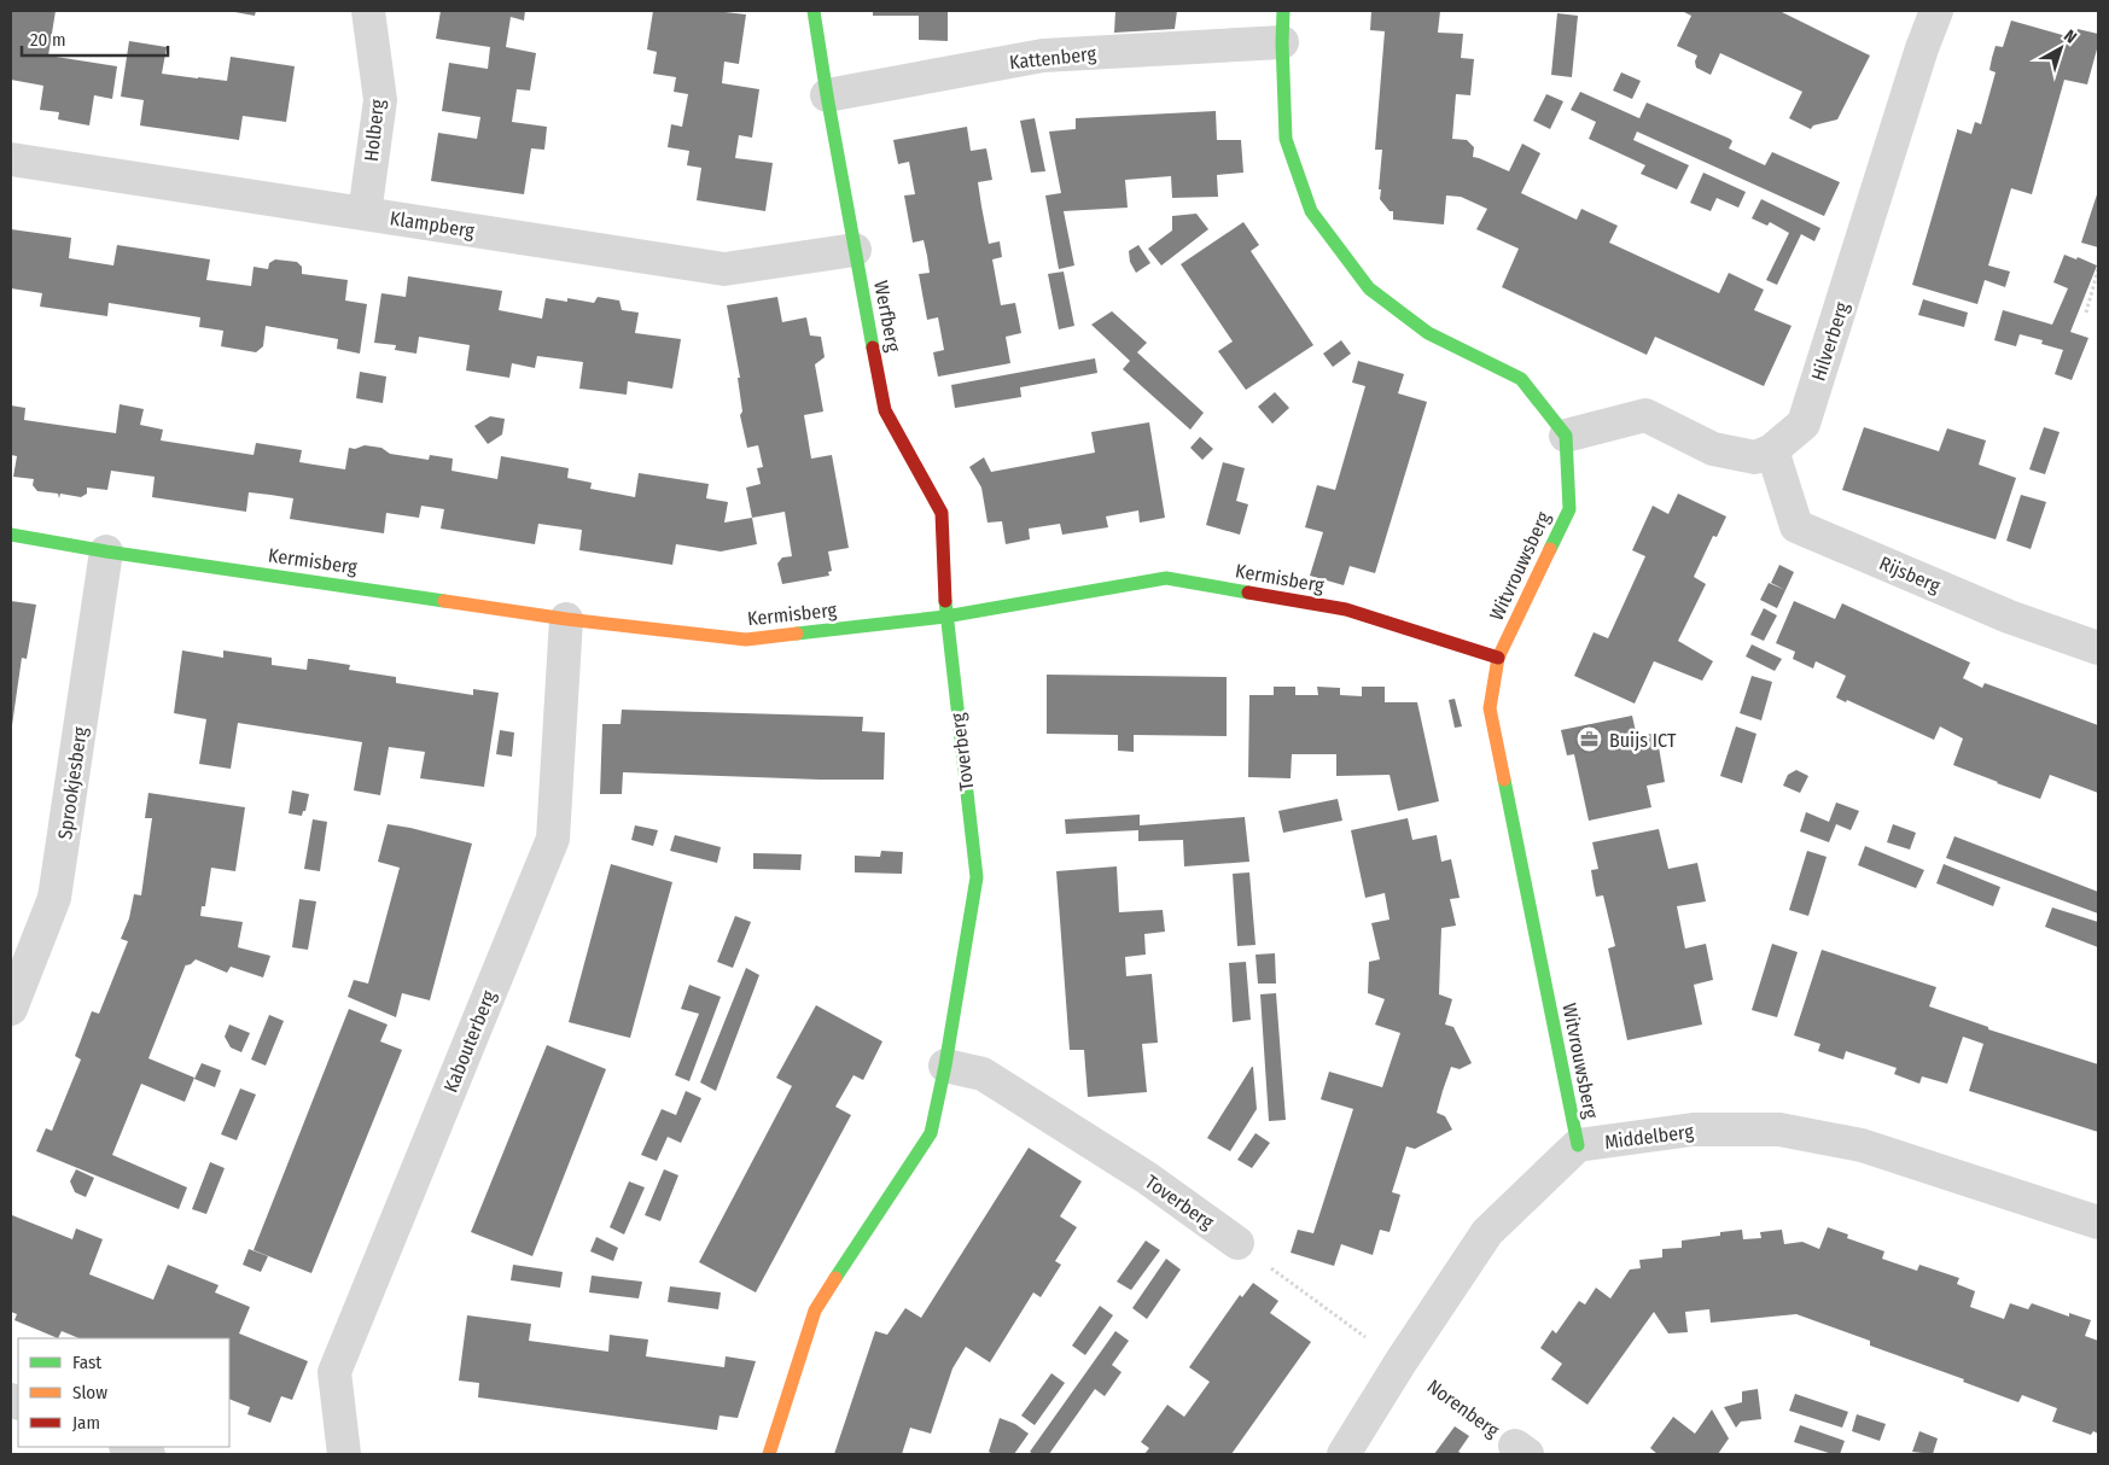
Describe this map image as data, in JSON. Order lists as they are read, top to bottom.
{
  "streets": {
    "street": [
      "Kattenberg",
      "Holberg",
      "Klampberg",
      "Werfberg",
      "Hilverberg",
      "Kermisberg",
      "Witvrouwsberg",
      "Rijsberg",
      "Toverberg",
      "Sprookjesberg",
      "Kabouterberg",
      "Middelberg"
    ],
    "path": ["Norenberg"]
  },
  "crossings": [
    ["Kattenberg", "Werfberg"],
    ["Holberg", "Klampberg"],
    ["Klampberg", "Werfberg"],
    ["Werfberg", "Kermisberg"],
    ["Werfberg", "Toverberg"],
    ["Hilverberg", "Rijsberg"],
    ["Kermisberg", "Witvrouwsberg"],
    ["Kermisberg", "Toverberg"],
    ["Kermisberg", "Sprookjesberg"],
    ["Kermisberg", "Kabouterberg"],
    ["Witvrouwsberg", "Middelberg"],
    ["Middelberg", "Norenberg"]
  ],
  "places": {
    "office": ["Buijs ICT"]
  },
  "legend": ["Fast", "Slow", "Jam"],
  "scale_bar": "20 m",
  "north": "top right"
}
